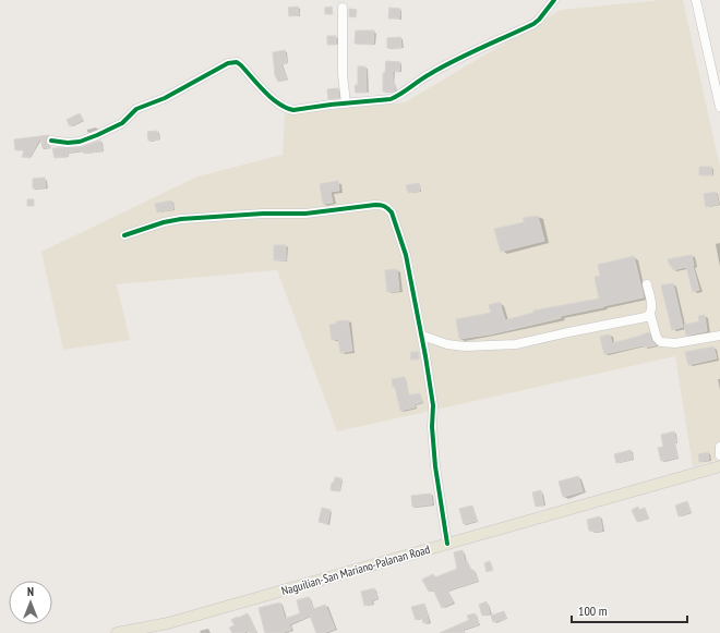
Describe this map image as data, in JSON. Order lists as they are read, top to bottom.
{
  "streets": {
    "main road": ["Naguilian-San Mariano-Palanan Road"]
  },
  "scale_bar": "100 m",
  "north": "top"
}
